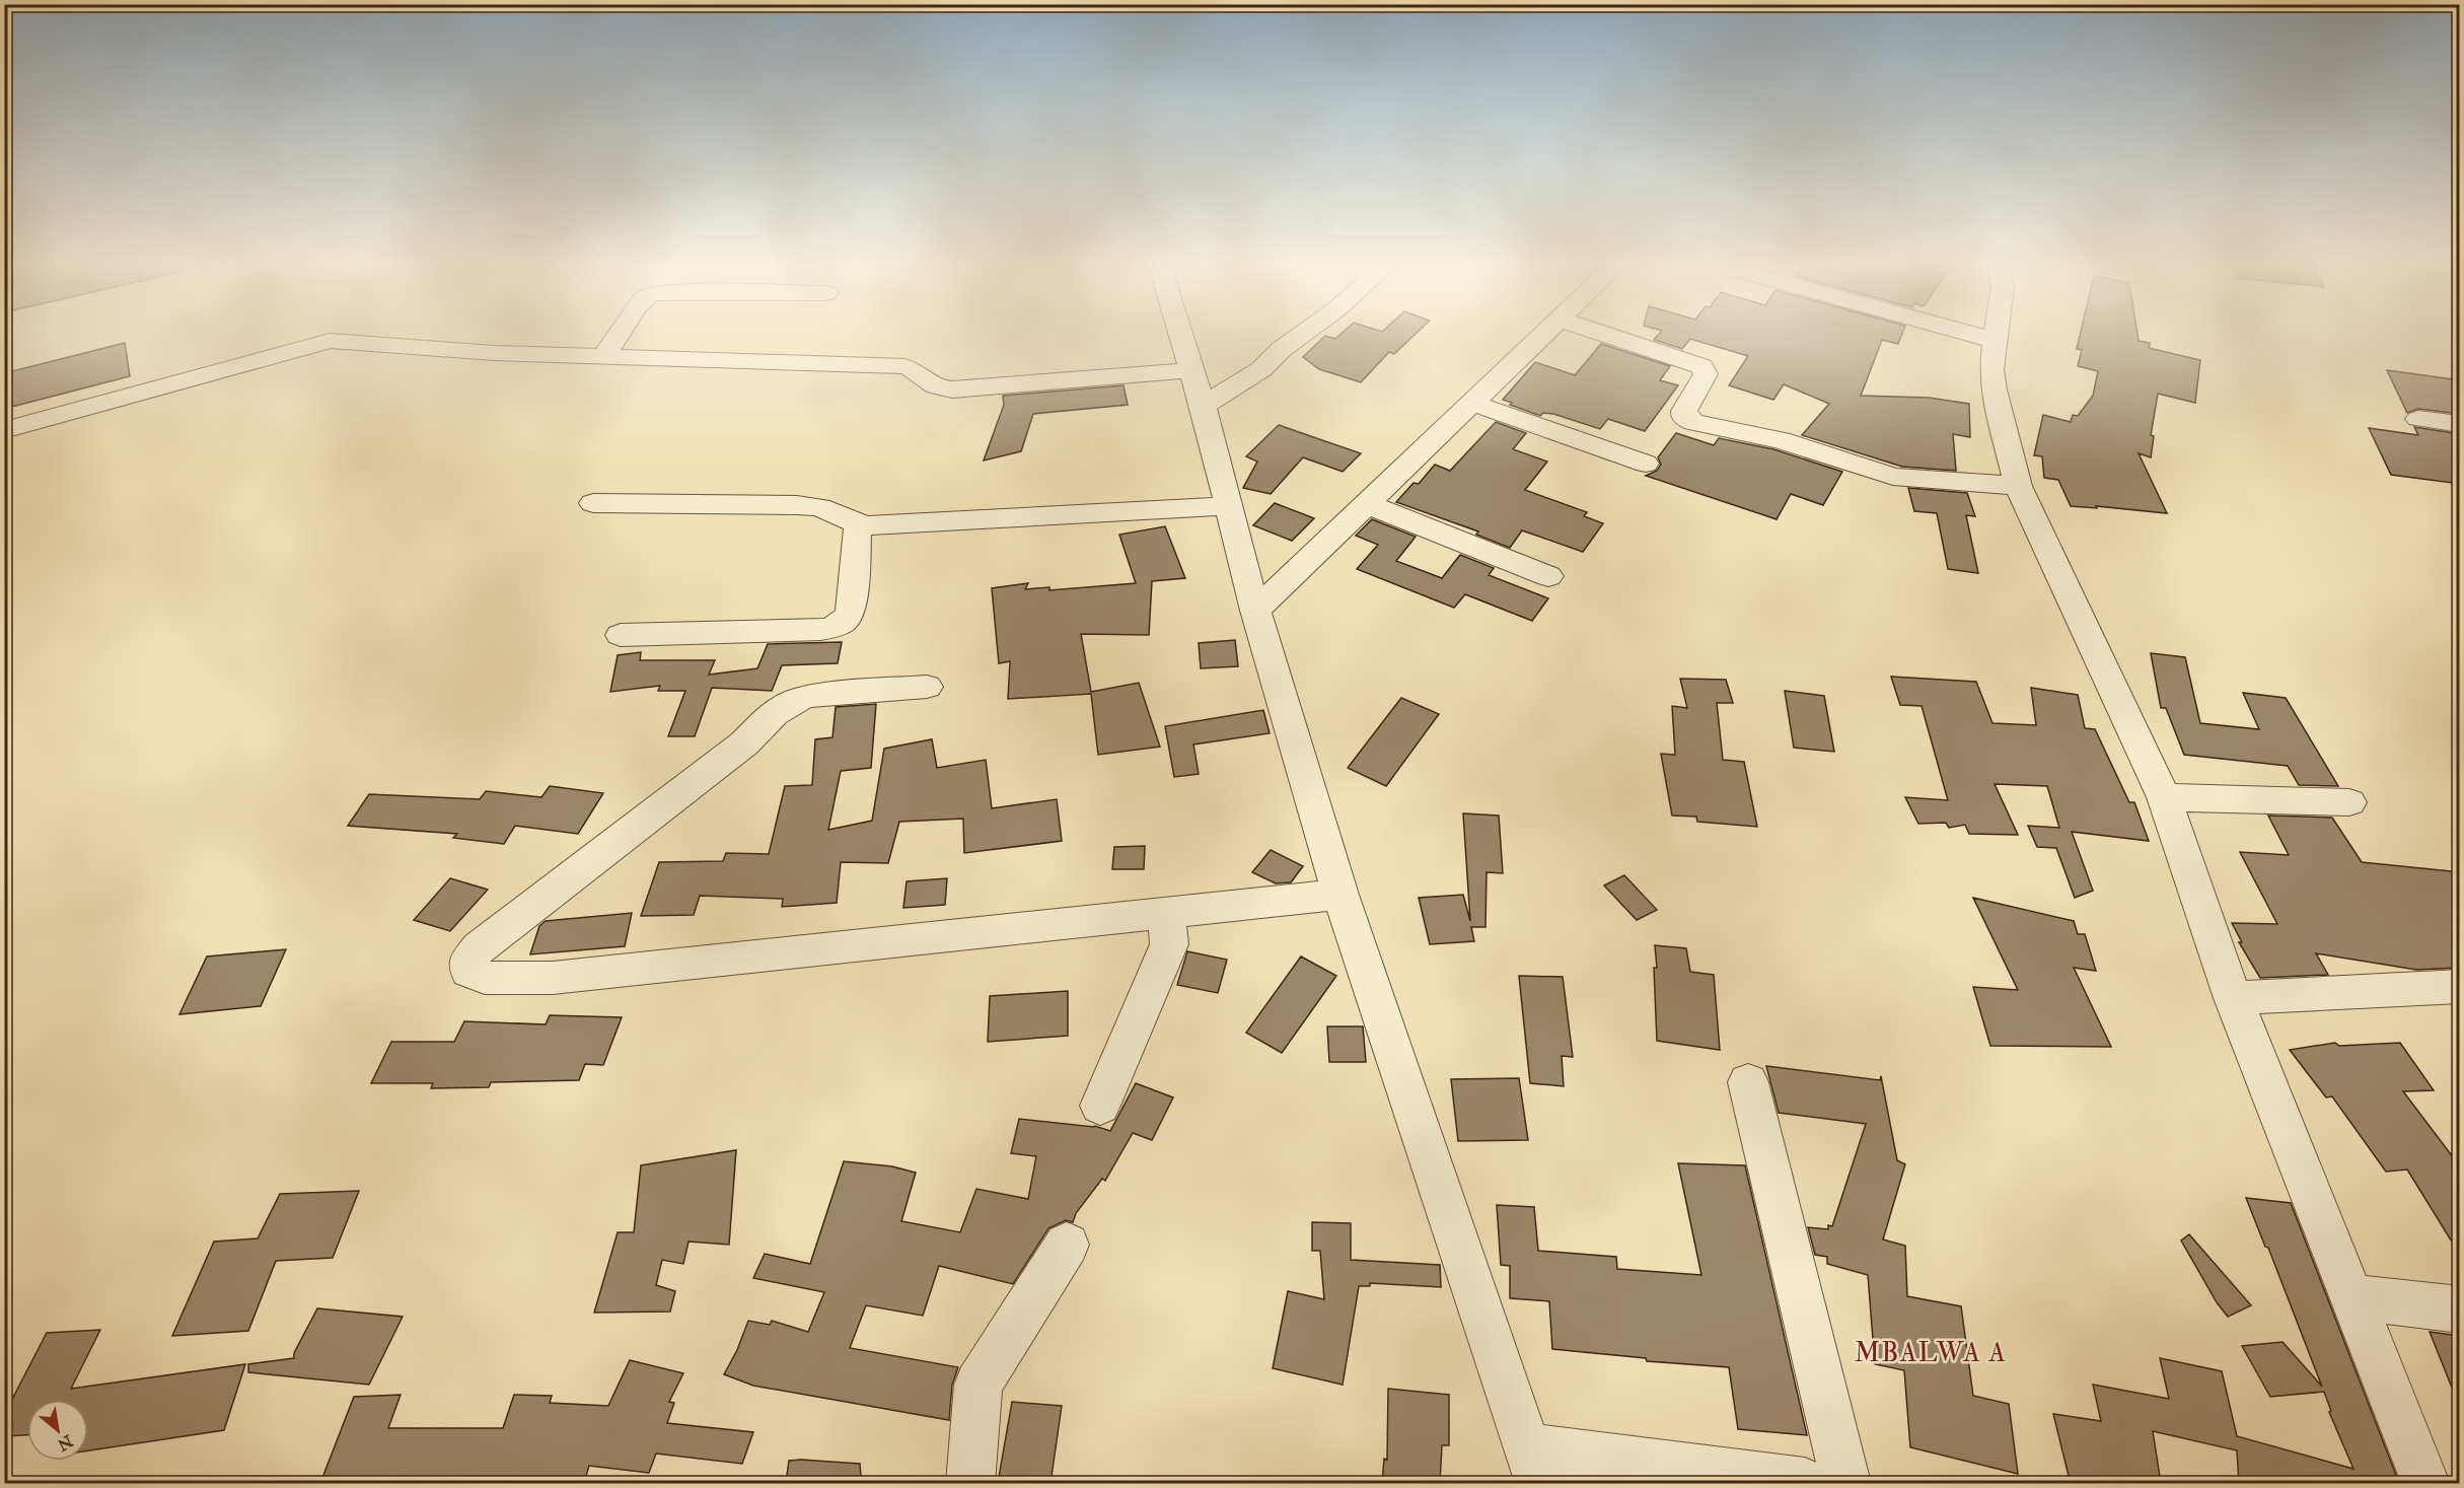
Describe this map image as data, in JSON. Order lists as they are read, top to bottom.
{
  "districts": ["MBALWA A"],
  "north": "bottom right"
}
